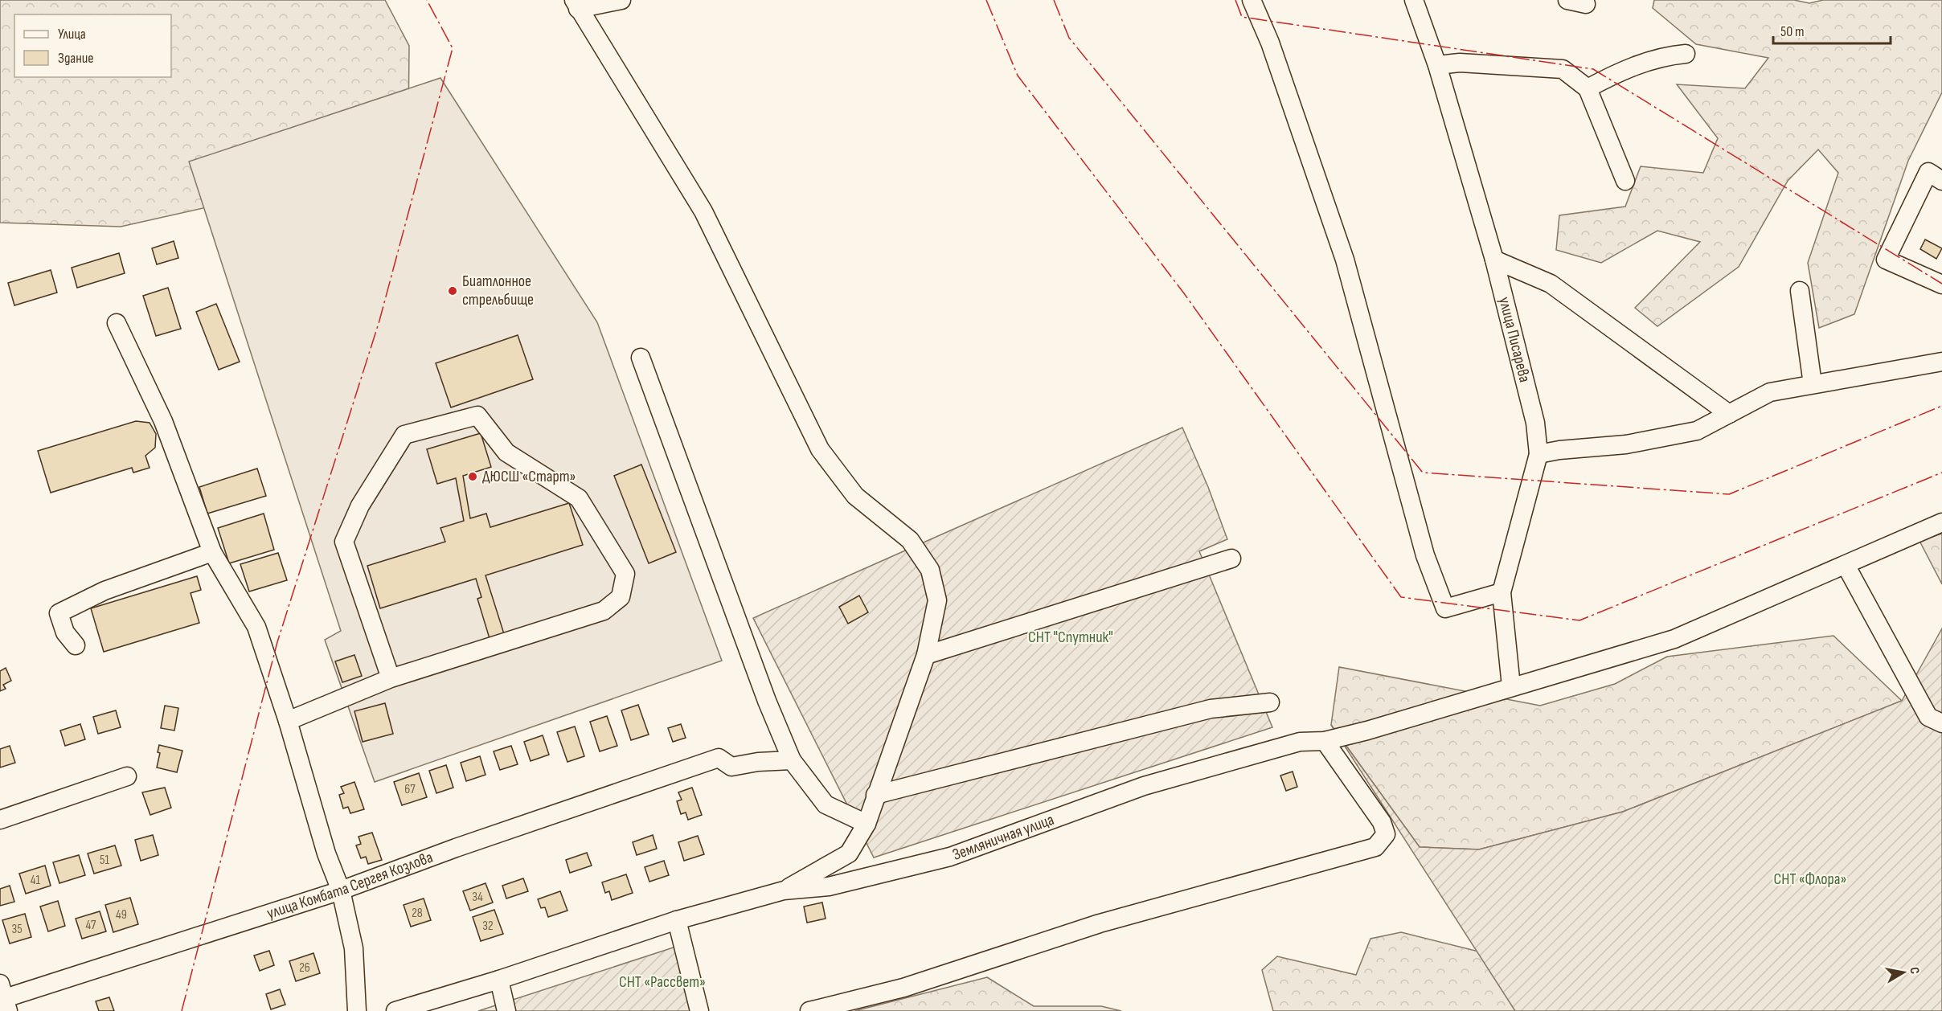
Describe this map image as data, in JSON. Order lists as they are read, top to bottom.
{
  "streets": {
    "street": ["улица Писарева", "Земляничная улица", "улица Комбата Сергея Козлова"]
  },
  "crossings": [
    ["улица Писарева", "Земляничная улица"]
  ],
  "parks": ["СНТ \"Спутник\"", "СНТ «Флора»", "СНТ «Рассвет»"],
  "places": ["Биатлонное стрельбище", "ДЮСШ «Старт»"],
  "house_numbers": [
    "67",
    "51",
    "41",
    "34",
    "28",
    "49",
    "47",
    "32",
    "35",
    "26"
  ],
  "legend": ["Улица", "Здание"],
  "scale_bar": "50 m",
  "north": "right"
}
